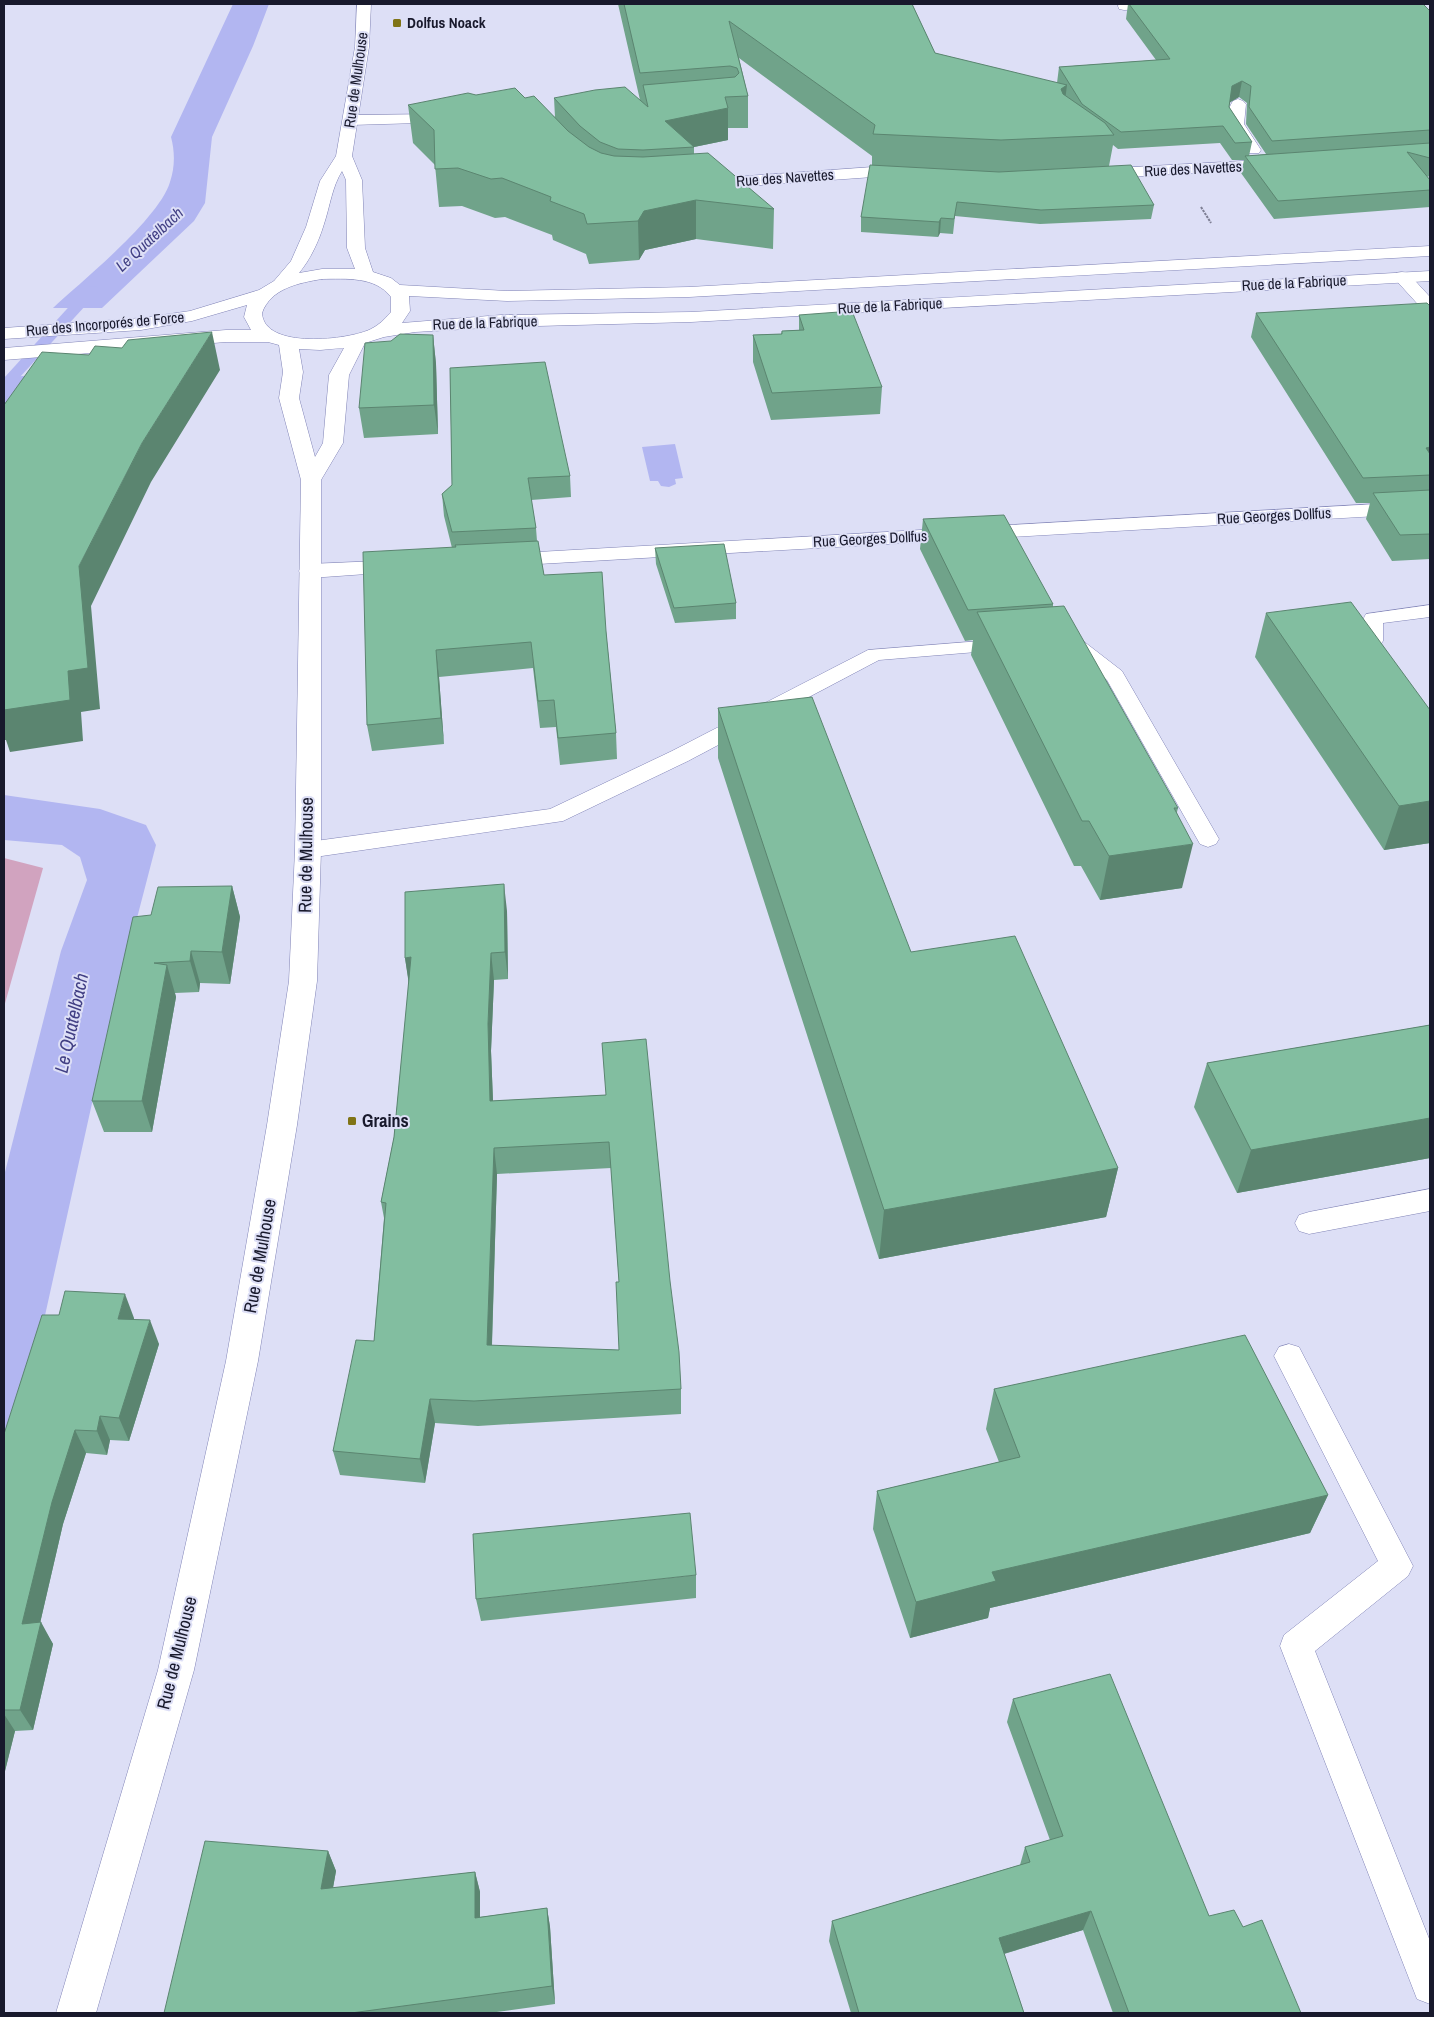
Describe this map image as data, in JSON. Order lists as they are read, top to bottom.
{
  "streets": {
    "main road": [
      "Rue de Mulhouse",
      "Rue des Navettes",
      "Rue de la Fabrique",
      "Rue des Incorporés de Force",
      "Rue Georges Dollfus"
    ]
  },
  "crossings": [
    ["Rue de Mulhouse", "Rue des Incorporés de Force"],
    ["Rue de la Fabrique", "Rue des Incorporés de Force"]
  ],
  "water": ["Le Quatelbach"],
  "places": {
    "transit": ["Dolfus Noack", "Grains"]
  }
}
